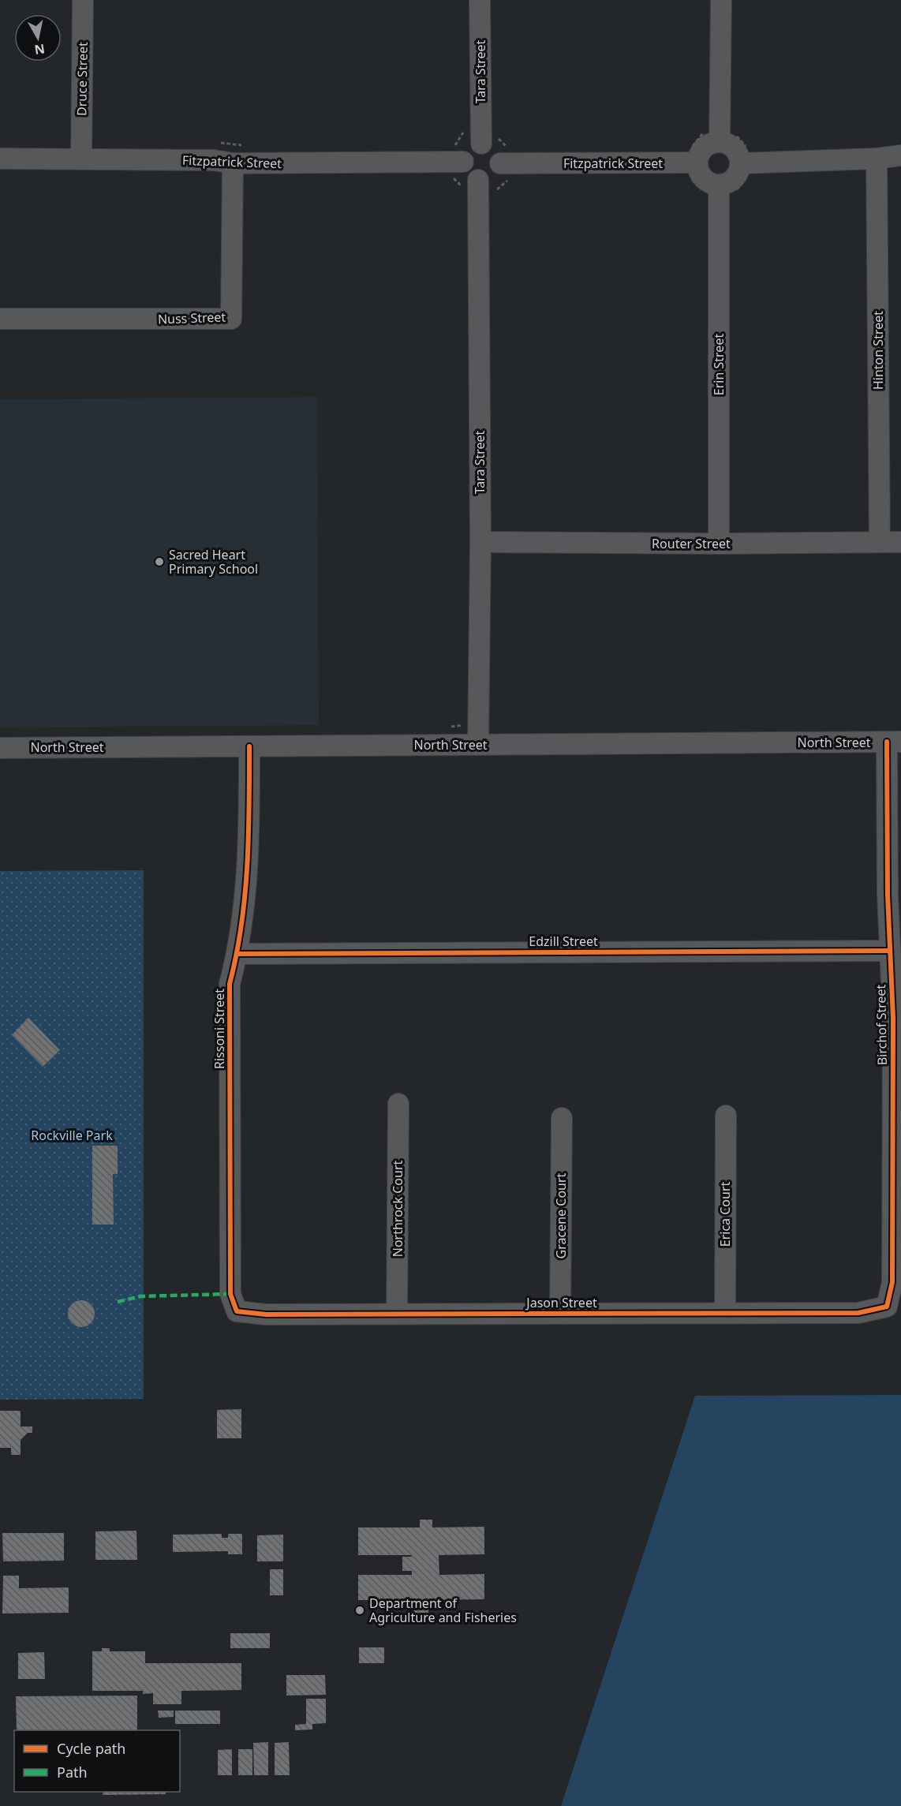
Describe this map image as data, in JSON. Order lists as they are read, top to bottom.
{
  "streets": {
    "street": [
      "Tara Street",
      "Druce Street",
      "Fitzpatrick Street",
      "Nuss Street",
      "Hinton Street",
      "Erin Street",
      "Router Street",
      "North Street",
      "Edzill Street",
      "Birchof Street",
      "Rissoni Street",
      "Northrock Court",
      "Erica Court",
      "Gracene Court",
      "Jason Street"
    ]
  },
  "crossings": [
    ["Tara Street", "Router Street"],
    ["Tara Street", "North Street"],
    ["Druce Street", "Fitzpatrick Street"],
    ["Fitzpatrick Street", "Nuss Street"],
    ["Hinton Street", "Router Street"],
    ["Erin Street", "Router Street"],
    ["North Street", "Birchof Street"],
    ["North Street", "Rissoni Street"],
    ["Edzill Street", "Birchof Street"],
    ["Edzill Street", "Rissoni Street"],
    ["Birchof Street", "Jason Street"],
    ["Rissoni Street", "Jason Street"],
    ["Northrock Court", "Jason Street"],
    ["Erica Court", "Jason Street"],
    ["Gracene Court", "Jason Street"]
  ],
  "parks": ["Rockville Park"],
  "places": ["Sacred Heart Primary School", "Department of Agriculture and Fisheries"],
  "legend": ["Cycle path", "Path"],
  "north": "bottom"
}
